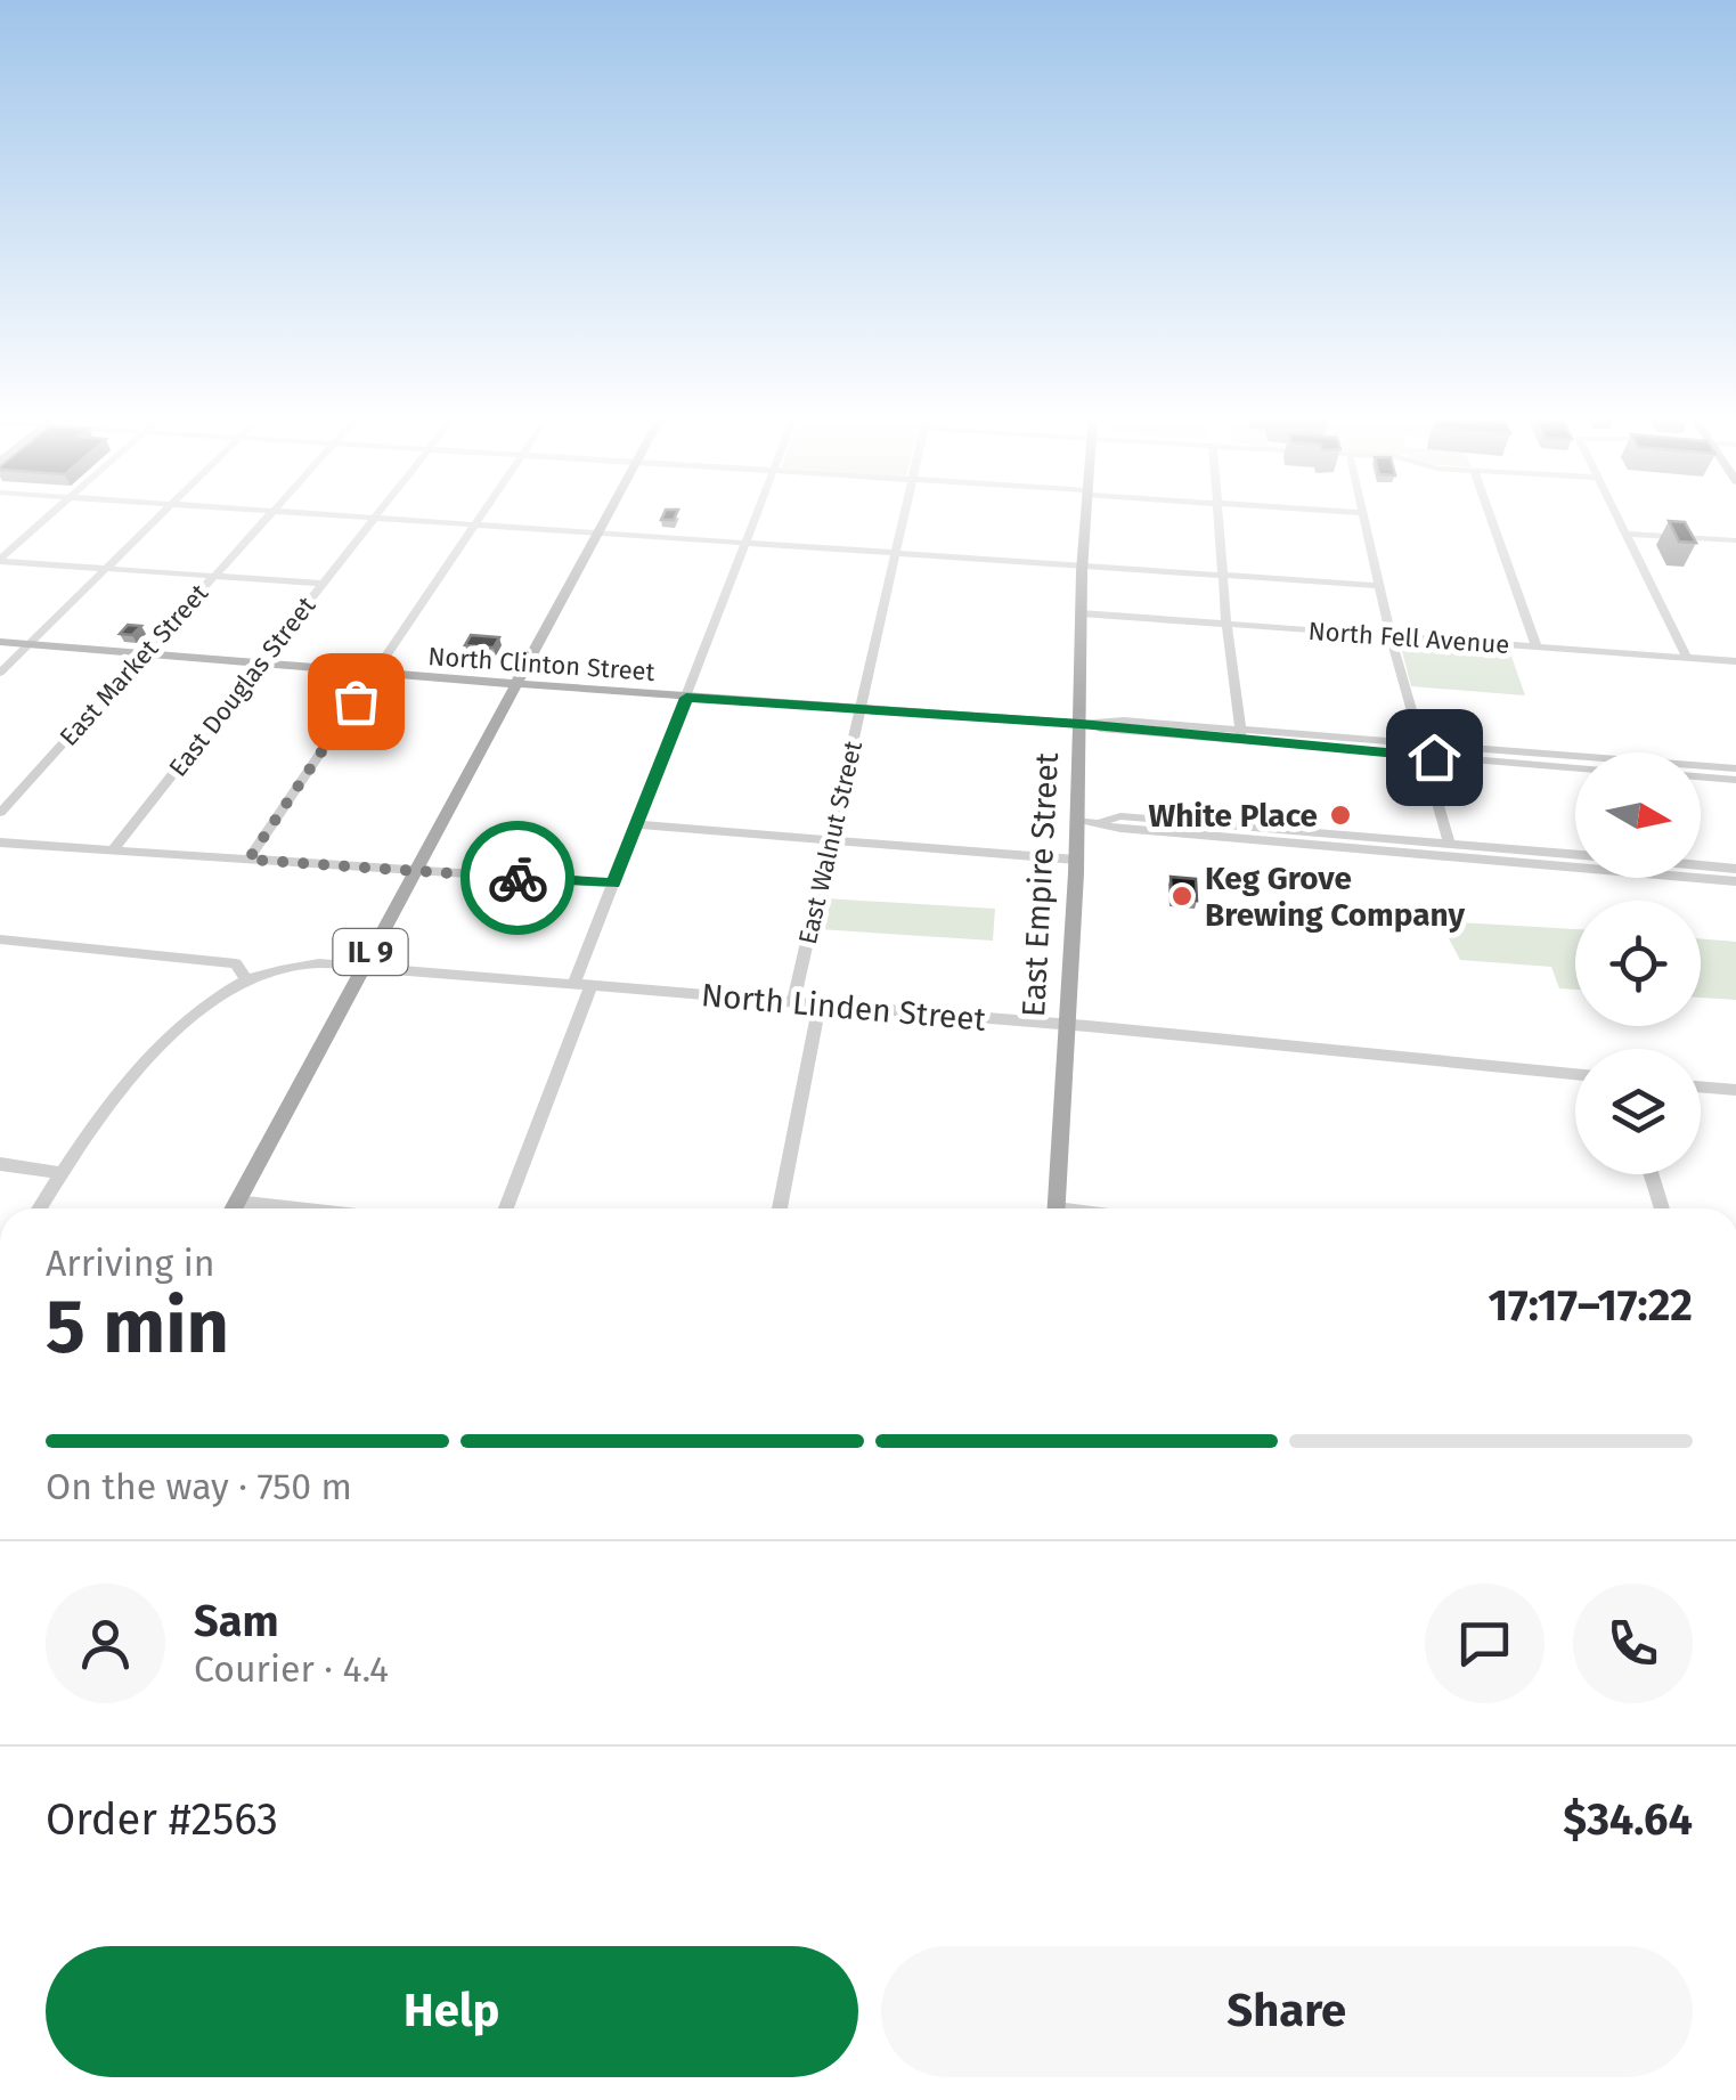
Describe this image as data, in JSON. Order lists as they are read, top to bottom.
{
  "streets": {
    "main road": ["North Clinton Street", "East Empire Street", "IL 9"],
    "street": [
      "North Fell Avenue",
      "East Market Street",
      "East Douglas Street",
      "East Walnut Street",
      "North Linden Street"
    ]
  },
  "crossings": [
    ["North Fell Avenue", "East Empire Street"],
    ["North Clinton Street", "East Market Street"],
    ["North Clinton Street", "East Douglas Street"],
    ["North Clinton Street", "East Walnut Street"],
    ["North Clinton Street", "East Empire Street"],
    ["North Clinton Street", "IL 9"],
    ["East Walnut Street", "North Linden Street"],
    ["East Empire Street", "North Linden Street"],
    ["IL 9", "North Linden Street"]
  ],
  "places": ["White Place", "Keg Grove Brewing Company"],
  "north": "right",
  "page": {
    "heading": ["5 min", "Arriving in", "17:17–17:22"],
    "panel": [
      "Sam",
      "Courier · 4.4",
      "Order #2563",
      "$34.64"
    ],
    "bar": "On the way · 750 m",
    "buttons": ["Help", "Share"]
  }
}
